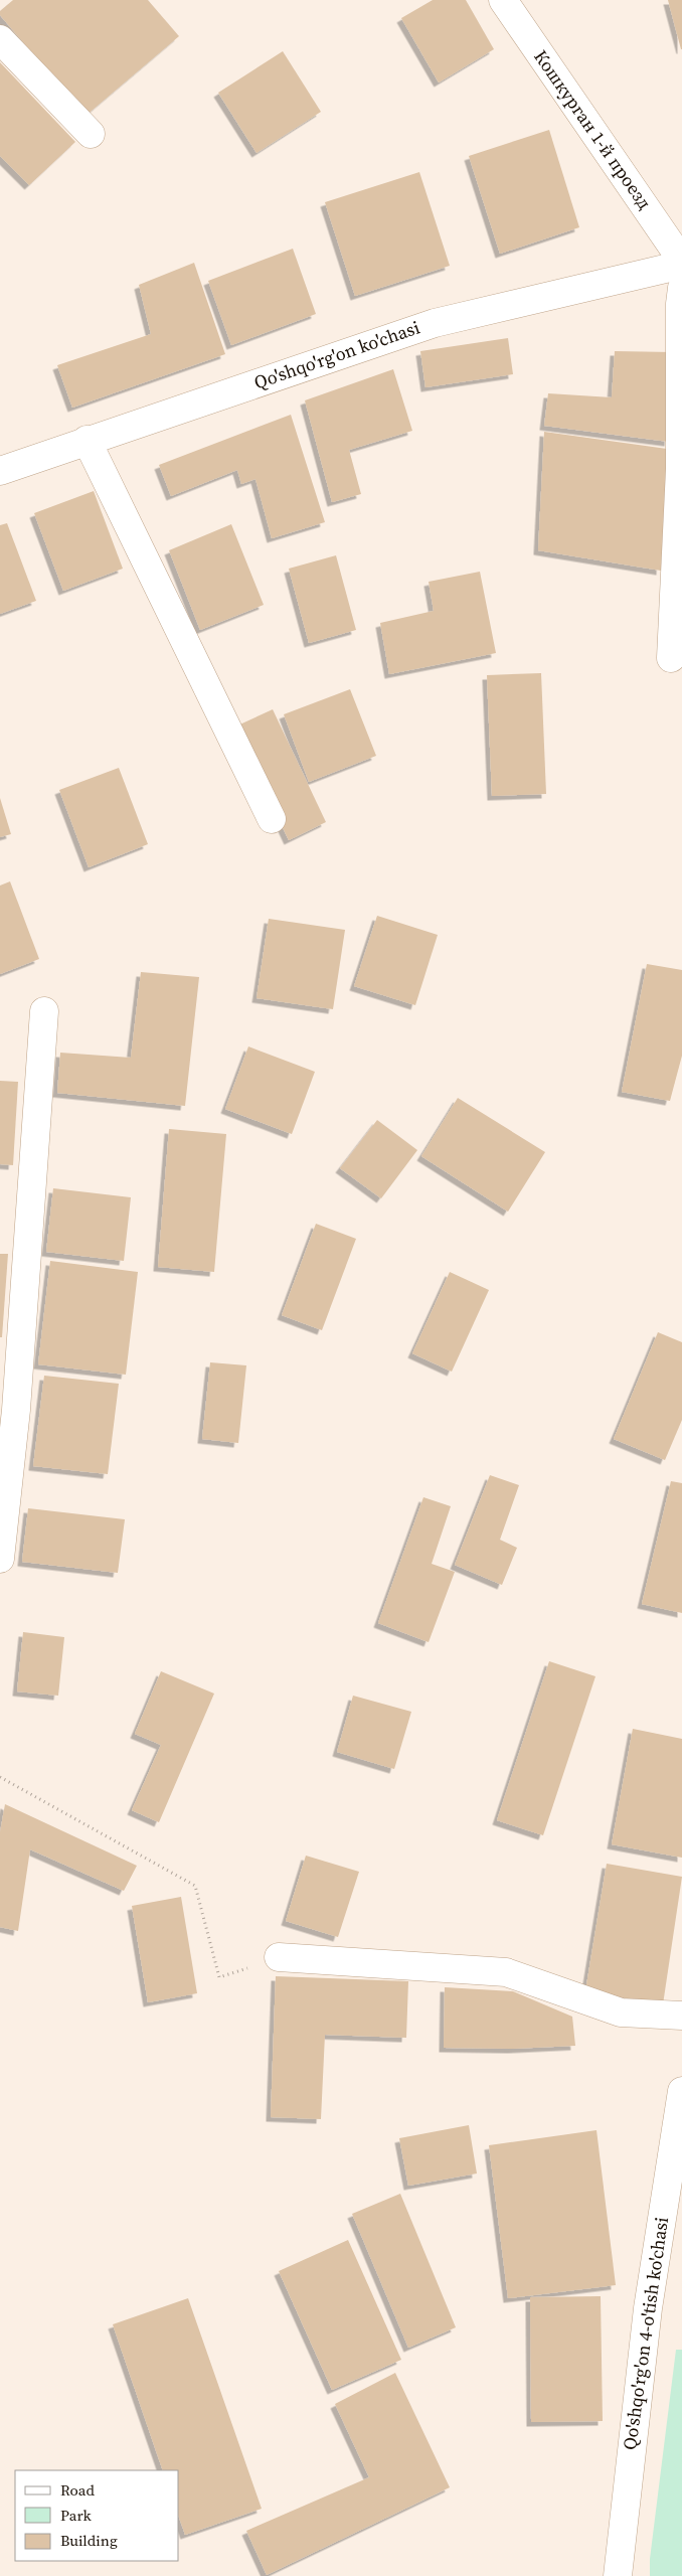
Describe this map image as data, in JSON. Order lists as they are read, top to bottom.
{
  "streets": {
    "street": ["Кошкурган 1-й проезд", "Qo'shqo'rg'on ko'chasi", "Qo'shqo'rg'on 4-o'tish ko'chasi"]
  },
  "legend": ["Road", "Park", "Building"]
}
